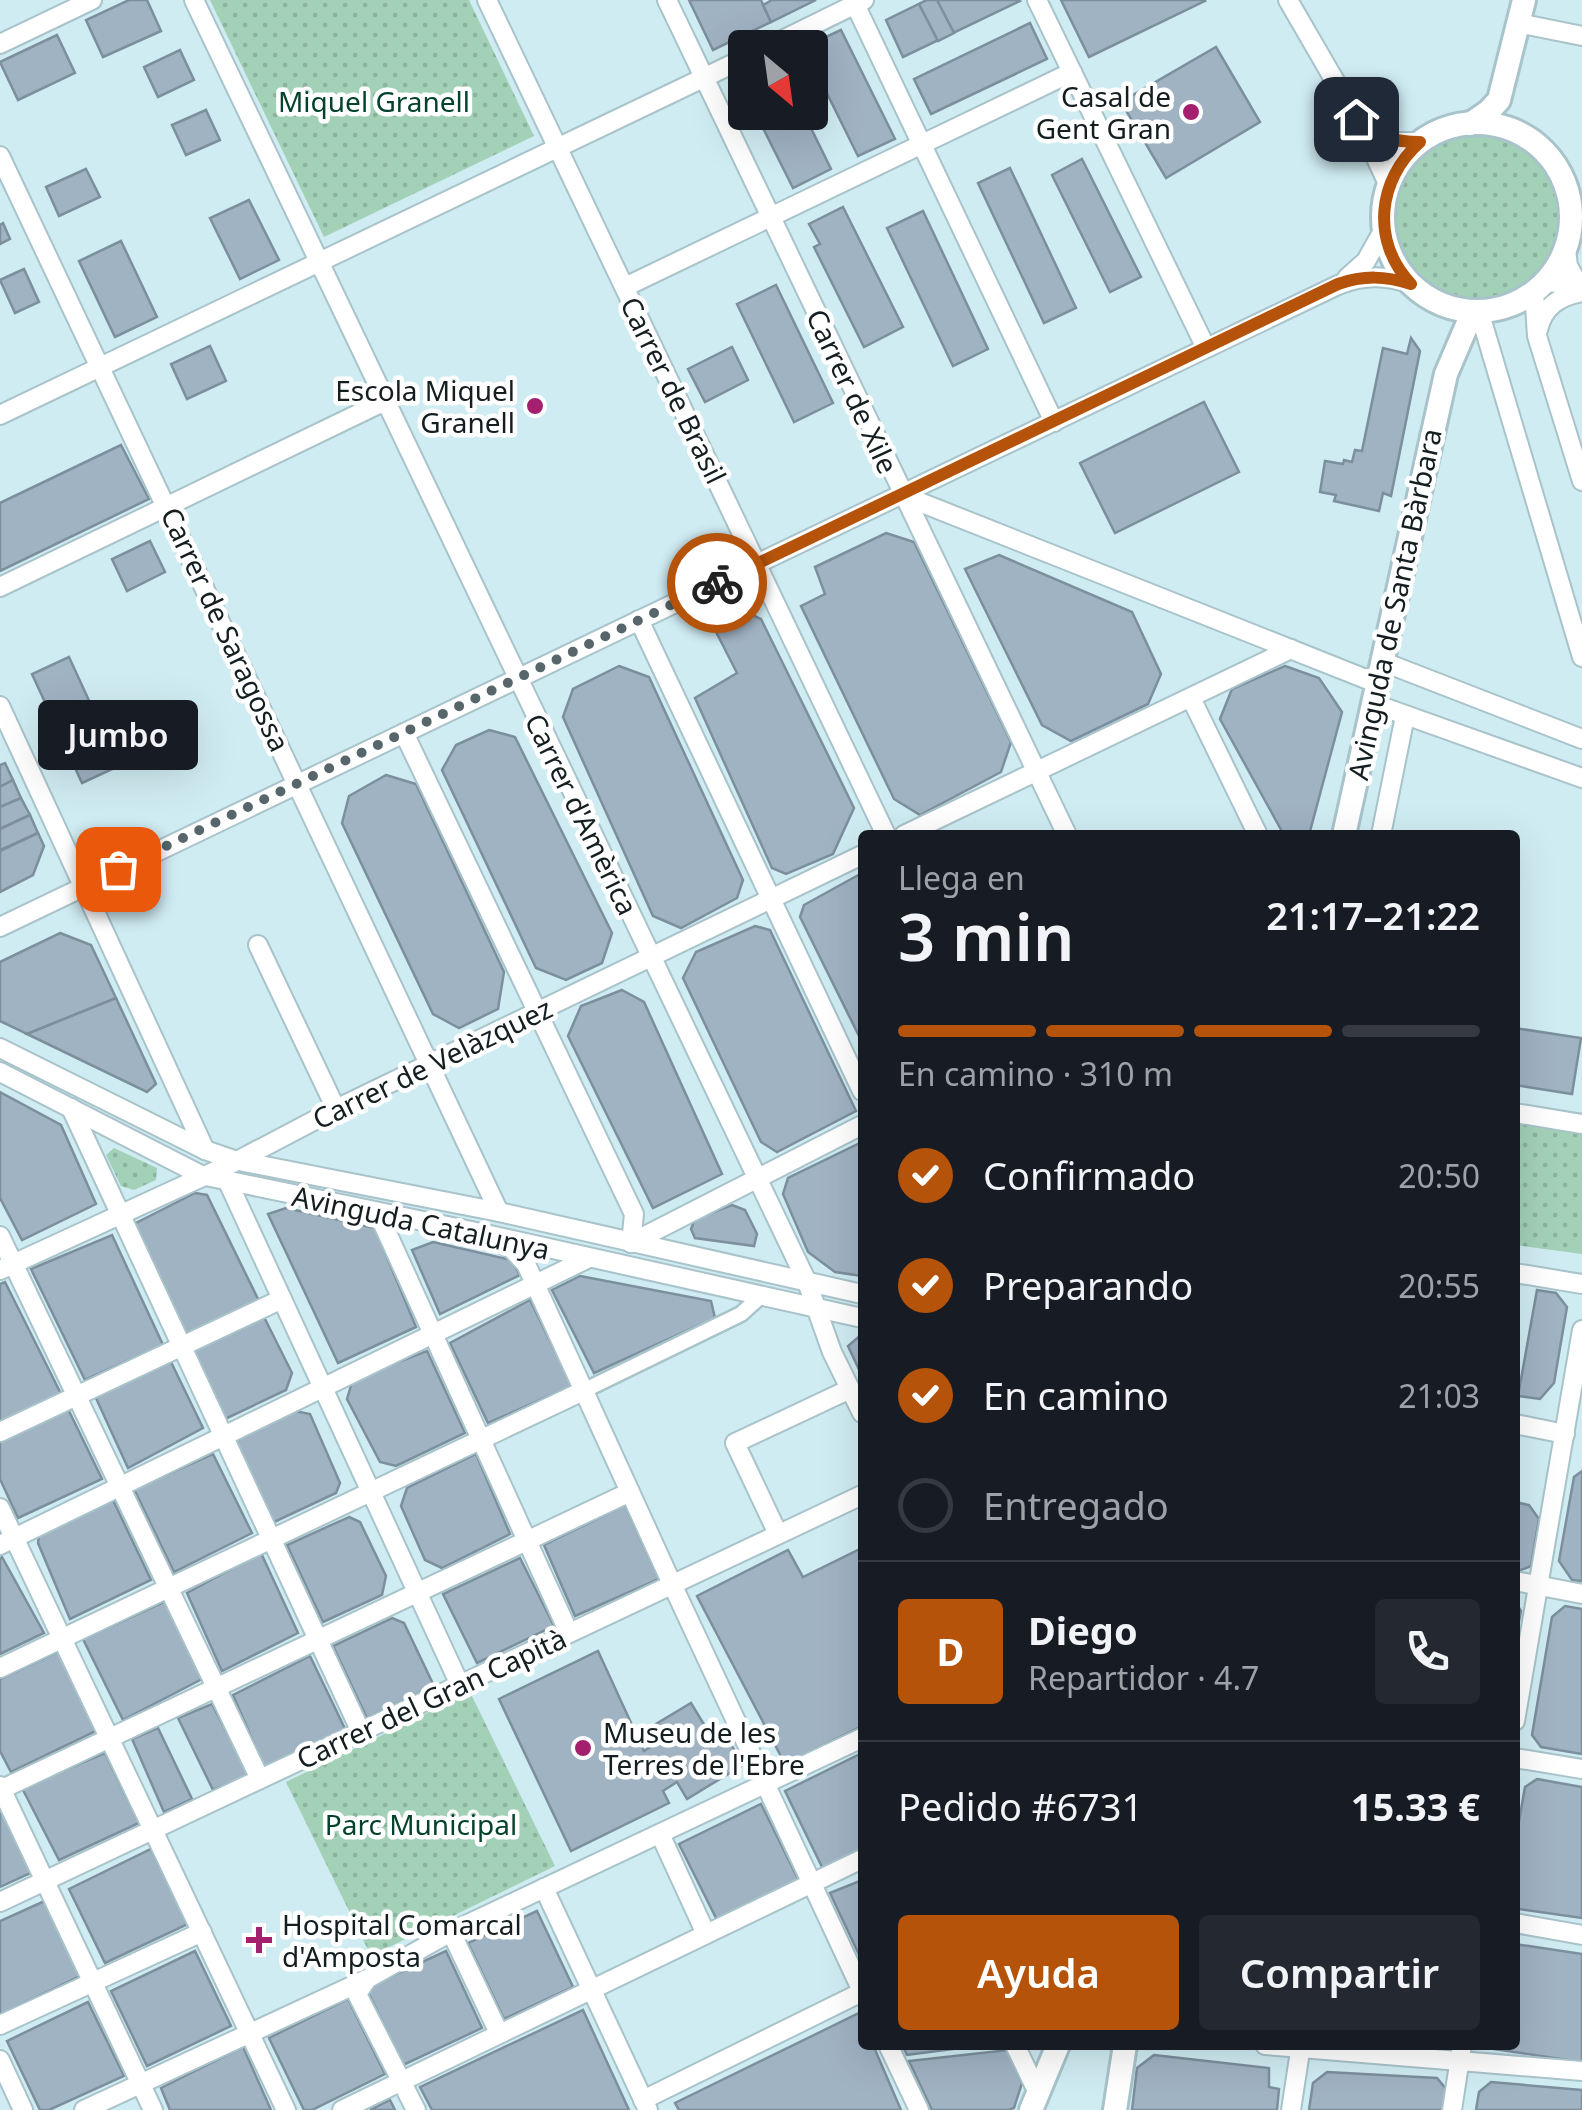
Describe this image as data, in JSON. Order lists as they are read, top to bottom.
{
  "streets": {
    "street": [
      "Carrer de Brasil",
      "Carrer de Xile",
      "Avinguda de Santa Bàrbara",
      "Carrer de Saragossa",
      "Carrer d'Amèrica",
      "Carrer de Velàzquez",
      "Avinguda Catalunya",
      "Carrer del Gran Capità"
    ]
  },
  "crossings": [
    ["Carrer de Saragossa", "Carrer de Velàzquez"],
    ["Carrer d'Amèrica", "Carrer de Velàzquez"],
    ["Carrer d'Amèrica", "Avinguda Catalunya"],
    ["Carrer de Velàzquez", "Avinguda Catalunya"]
  ],
  "parks": ["Miquel Granell", "Parc Municipal"],
  "places": {
    "other": [
      "Casal de Gent Gran",
      "Escola Miquel Granell",
      "Jumbo",
      "Museu de les Terres de l'Ebre"
    ],
    "health": ["Hospital Comarcal d'Amposta"]
  },
  "north": "bottom right",
  "page": {
    "bubble": "Jumbo",
    "heading": ["3 min", "Llega en", "21:17–21:22"],
    "panel": [
      "Diego",
      "Repartidor · 4.7",
      "Pedido #6731",
      "15.33 €"
    ],
    "bar": "En camino · 310 m",
    "list": [
      ["Confirmado", "20:50"],
      ["Preparando", "20:55"],
      ["En camino", "21:03"],
      "Entregado"
    ],
    "round": "D",
    "buttons": ["Ayuda", "Compartir"]
  }
}
